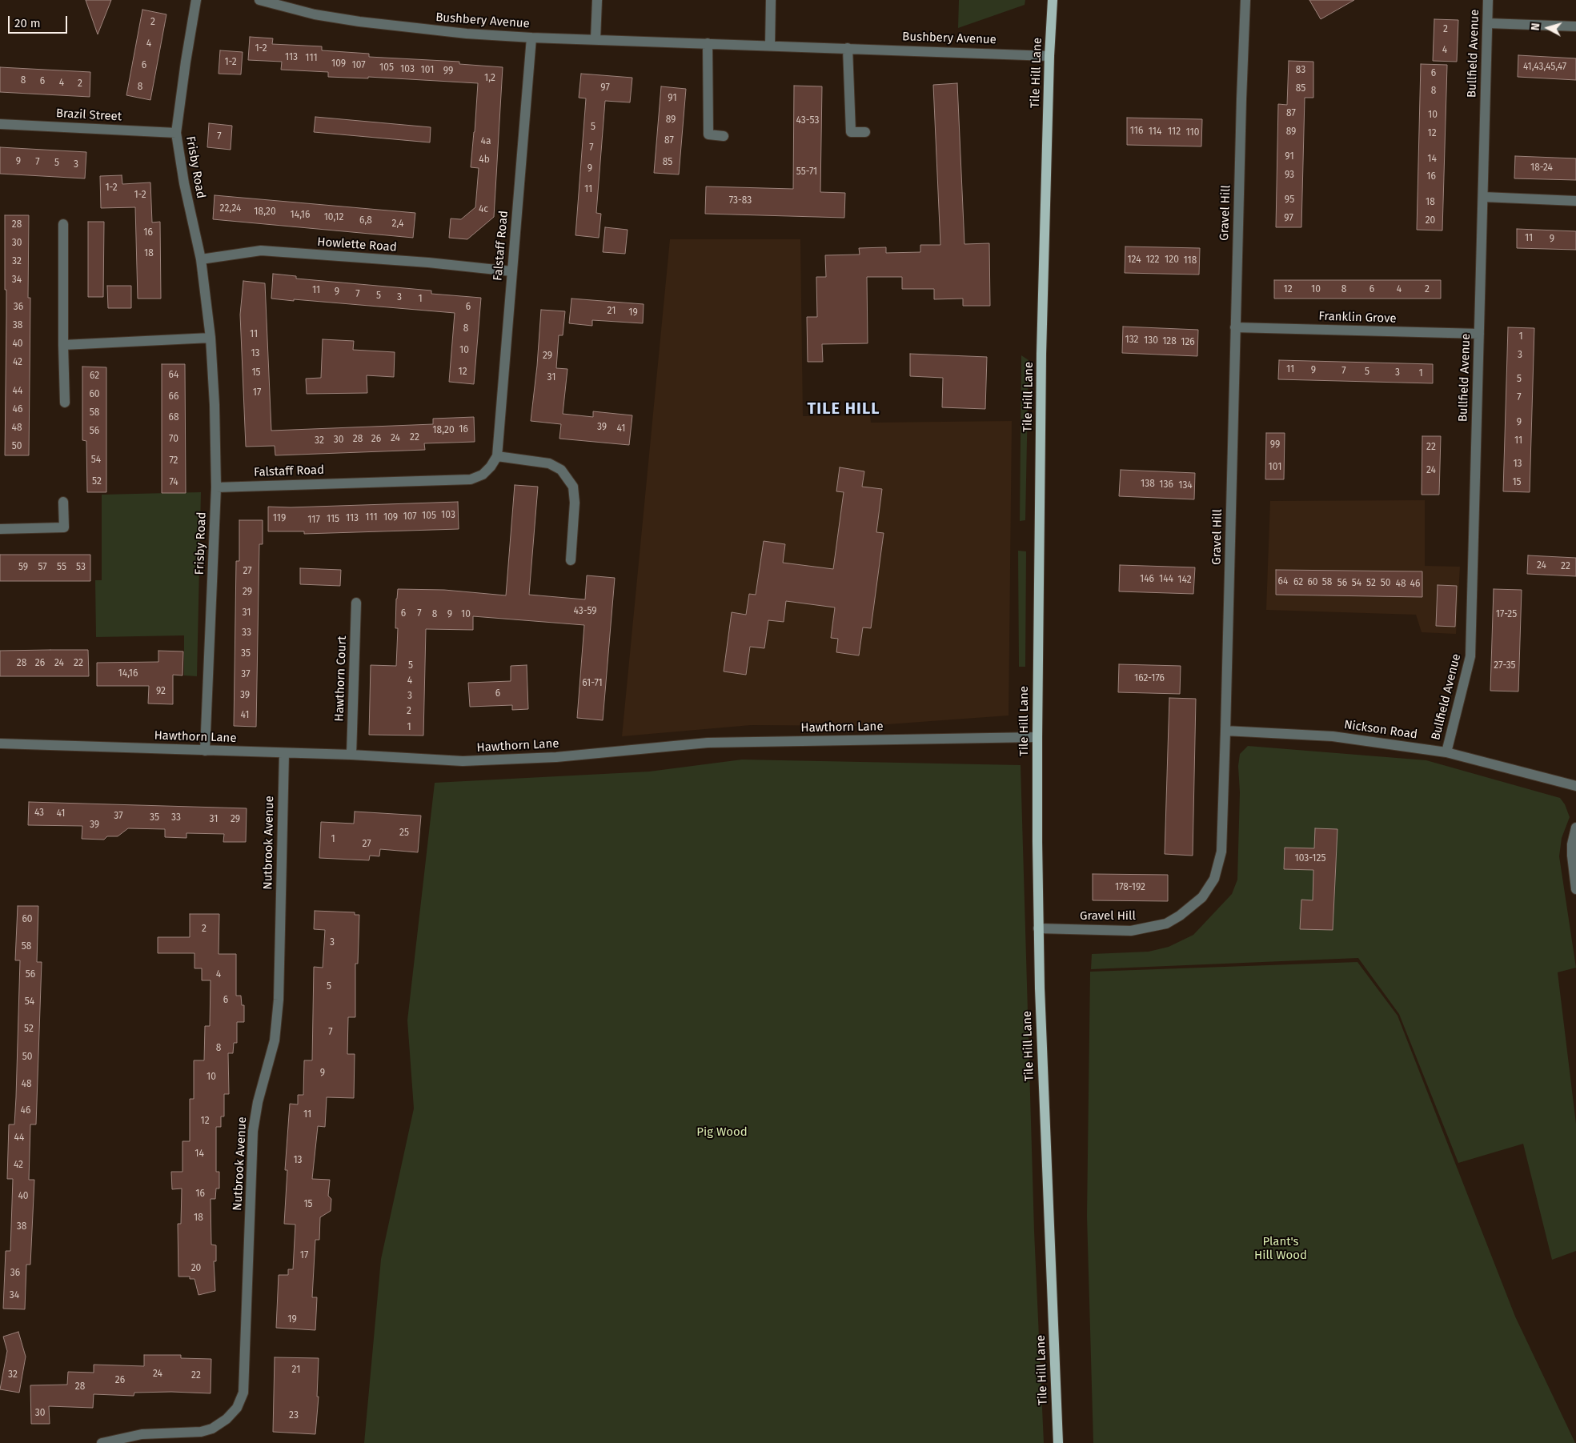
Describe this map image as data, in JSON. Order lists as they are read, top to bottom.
{
  "streets": {
    "main road": ["Tile Hill Lane"],
    "street": [
      "Bushbery Avenue",
      "Bullfield Avenue",
      "Brazil Street",
      "Frisby Road",
      "Gravel Hill",
      "Howlette Road",
      "Falstaff Road",
      "Franklin Grove",
      "Hawthorn Court",
      "Hawthorn Lane",
      "Nickson Road",
      "Nutbrook Avenue"
    ]
  },
  "crossings": [
    ["Bushbery Avenue", "Tile Hill Lane"],
    ["Bushbery Avenue", "Falstaff Road"],
    ["Bullfield Avenue", "Franklin Grove"],
    ["Bullfield Avenue", "Nickson Road"],
    ["Tile Hill Lane", "Gravel Hill"],
    ["Tile Hill Lane", "Hawthorn Lane"],
    ["Brazil Street", "Frisby Road"],
    ["Frisby Road", "Howlette Road"],
    ["Frisby Road", "Falstaff Road"],
    ["Frisby Road", "Hawthorn Lane"],
    ["Gravel Hill", "Franklin Grove"],
    ["Gravel Hill", "Nickson Road"],
    ["Howlette Road", "Falstaff Road"],
    ["Hawthorn Court", "Hawthorn Lane"],
    ["Hawthorn Lane", "Nutbrook Avenue"]
  ],
  "districts": ["TILE HILL"],
  "parks": ["Pig Wood", "Plant's Hill Wood"],
  "house_numbers": [
    "2",
    "2",
    "4",
    "1-2",
    "4",
    "113",
    "111",
    "1-2",
    "109",
    "6",
    "107",
    "41,43,45,47",
    "105",
    "103",
    "101",
    "83",
    "99",
    "6",
    "1,2",
    "8",
    "6",
    "4",
    "2",
    "8",
    "97",
    "85",
    "8",
    "91",
    "87",
    "10",
    "89",
    "43-53",
    "5",
    "116",
    "114",
    "112",
    "89",
    "110",
    "12",
    "7",
    "87",
    "4a",
    "7",
    "91",
    "14",
    "4b",
    "9",
    "7",
    "85",
    "5",
    "3",
    "18-24",
    "9",
    "55-71",
    "93",
    "16",
    "1-2",
    "11",
    "1-2",
    "95",
    "73-83",
    "18",
    "22,24",
    "4c",
    "18,20",
    "14,16",
    "10,12",
    "97",
    "6,8",
    "20",
    "2,4",
    "28",
    "16",
    "11",
    "9",
    "30",
    "18",
    "124",
    "122",
    "120",
    "118",
    "32",
    "34",
    "12",
    "10",
    "8",
    "6",
    "4",
    "2",
    "11",
    "9",
    "7",
    "5",
    "3",
    "1",
    "36",
    "6",
    "21",
    "19",
    "38",
    "8",
    "11",
    "1",
    "132",
    "130",
    "128",
    "126",
    "40",
    "10",
    "13",
    "3",
    "29",
    "42",
    "11",
    "9",
    "7",
    "12",
    "5",
    "15",
    "3",
    "1",
    "64",
    "62",
    "31",
    "5",
    "44",
    "17",
    "60",
    "66",
    "7",
    "46",
    "58",
    "68",
    "9",
    "39",
    "48",
    "41",
    "16",
    "18,20",
    "56",
    "22",
    "24",
    "70",
    "28",
    "26",
    "30",
    "32",
    "11",
    "99",
    "50",
    "22",
    "54",
    "72",
    "13",
    "101",
    "24",
    "52",
    "74",
    "15",
    "138",
    "136",
    "134",
    "103",
    "105",
    "107",
    "111",
    "109",
    "119",
    "113",
    "115",
    "117",
    "24",
    "22",
    "59",
    "57",
    "55",
    "53",
    "27",
    "146",
    "144",
    "142",
    "64",
    "62",
    "60",
    "58",
    "56",
    "54",
    "52",
    "50",
    "48",
    "46",
    "29",
    "43-59",
    "31",
    "6",
    "7",
    "8",
    "9",
    "10",
    "17-25",
    "33",
    "35",
    "28",
    "26",
    "24",
    "22",
    "5",
    "27-35",
    "14,16",
    "37",
    "162-176",
    "4",
    "61-71",
    "92",
    "6",
    "39",
    "3",
    "2",
    "41",
    "1",
    "43",
    "41",
    "37",
    "35",
    "33",
    "31",
    "29",
    "39",
    "25",
    "1",
    "27",
    "103-125",
    "178-192",
    "60",
    "2",
    "3",
    "58",
    "56",
    "4",
    "5",
    "6",
    "54",
    "52",
    "7",
    "8",
    "50",
    "9",
    "10",
    "48",
    "46",
    "11",
    "12",
    "44",
    "14",
    "13",
    "42",
    "16",
    "40",
    "15",
    "18",
    "38",
    "17",
    "20",
    "36",
    "34",
    "19",
    "21",
    "24",
    "32",
    "22",
    "26",
    "28",
    "30",
    "23"
  ],
  "scale_bar": "20 m",
  "north": "left"
}
